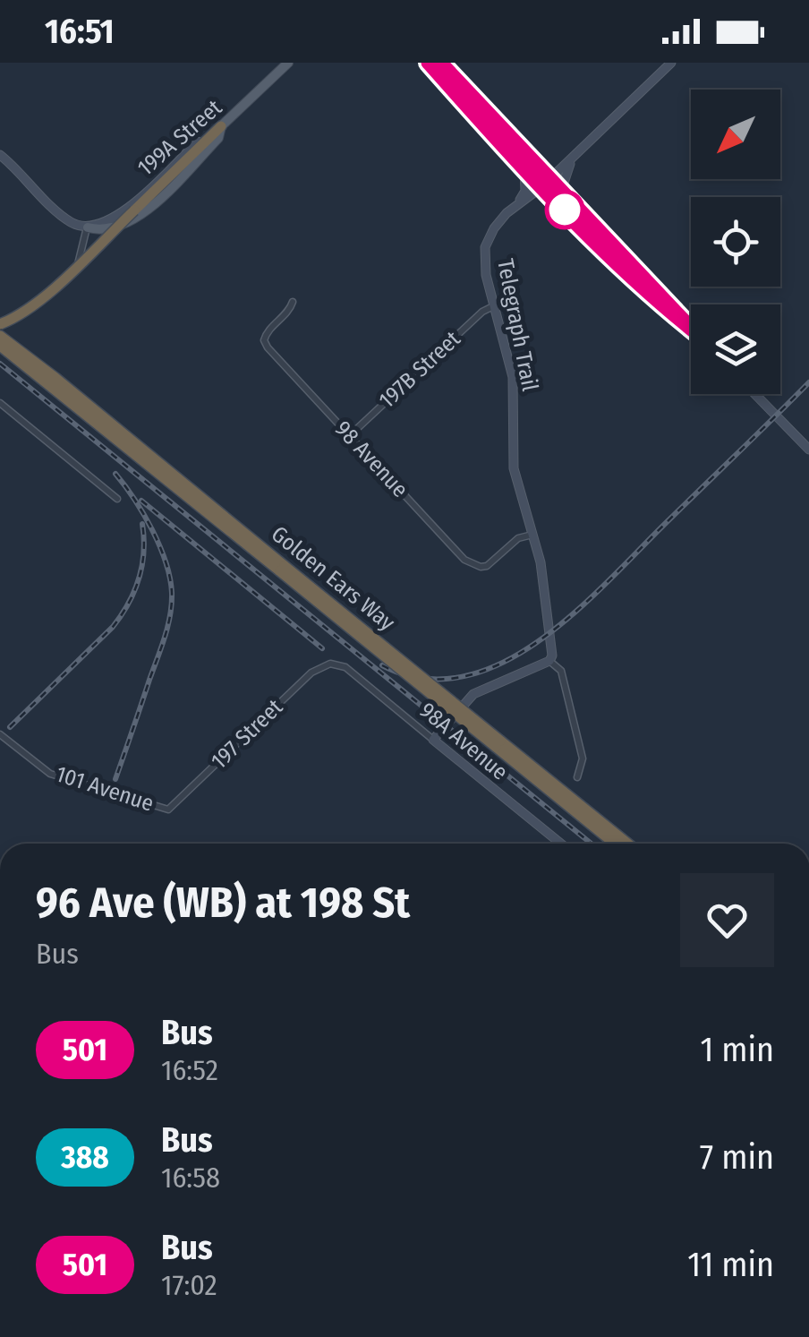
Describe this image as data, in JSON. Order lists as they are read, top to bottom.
{
  "streets": {
    "highway": ["Golden Ears Way"],
    "main road": ["199A Street"],
    "street": [
      "Telegraph Trail",
      "197B Street",
      "98 Avenue",
      "197 Street",
      "98A Avenue",
      "101 Avenue"
    ]
  },
  "crossings": [
    ["Telegraph Trail", "197B Street"],
    ["Telegraph Trail", "98 Avenue"],
    ["197B Street", "98 Avenue"],
    ["197 Street", "98A Avenue"],
    ["197 Street", "101 Avenue"]
  ],
  "lines": ["bus line 501"],
  "north": "bottom left",
  "page": {
    "status": "16:51",
    "heading": ["96 Ave (WB) at 198 St", "Bus"],
    "list": [
      {
        "mark": "501",
        "name": "Bus",
        "note": "16:52",
        "value": "1 min"
      },
      {
        "mark": "388",
        "name": "Bus",
        "note": "16:58",
        "value": "7 min"
      },
      {
        "mark": "501",
        "name": "Bus",
        "note": "17:02",
        "value": "11 min"
      }
    ]
  }
}
